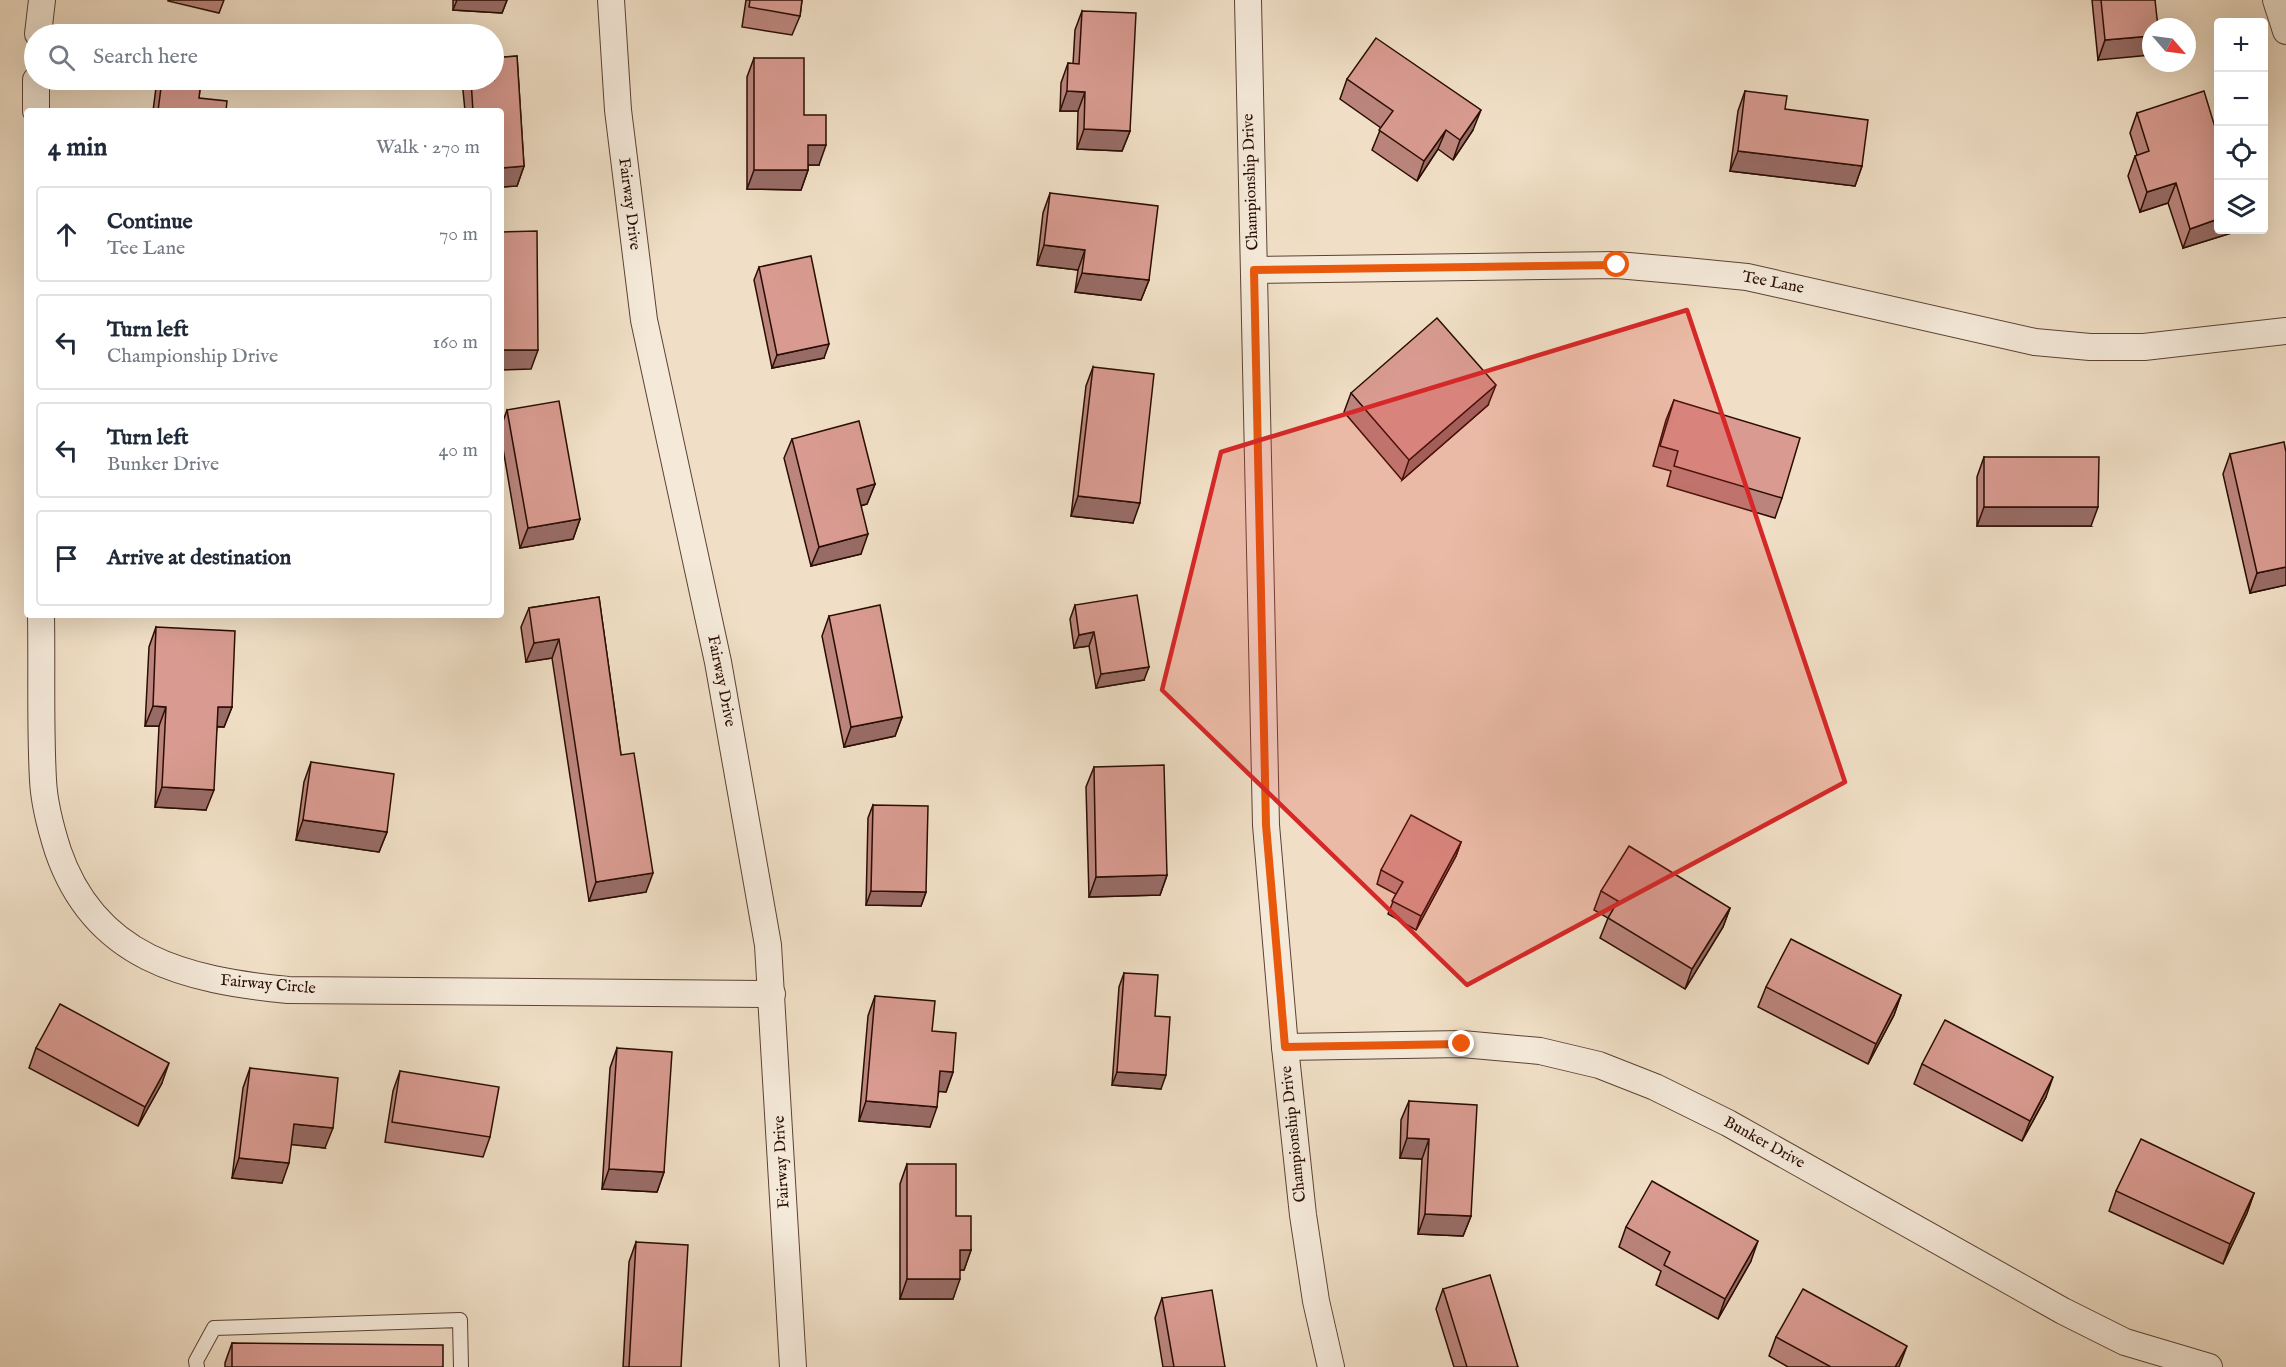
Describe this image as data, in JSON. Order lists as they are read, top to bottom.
{
  "streets": {
    "street": [
      "Championship Drive",
      "Fairway Drive",
      "Tee Lane",
      "Fairway Circle",
      "Bunker Drive"
    ]
  },
  "crossings": [
    ["Championship Drive", "Tee Lane"],
    ["Championship Drive", "Bunker Drive"],
    ["Fairway Drive", "Fairway Circle"]
  ],
  "north": "bottom right",
  "page": {
    "map_buttons": ["+", "−"],
    "search": "Search here",
    "heading": ["4 min", "Walk · 270 m"],
    "list": [
      ["Continue", "Tee Lane", "70 m"],
      ["Turn left", "Championship Drive", "160 m"],
      ["Turn left", "Bunker Drive", "40 m"],
      "Arrive at destination"
    ]
  }
}
